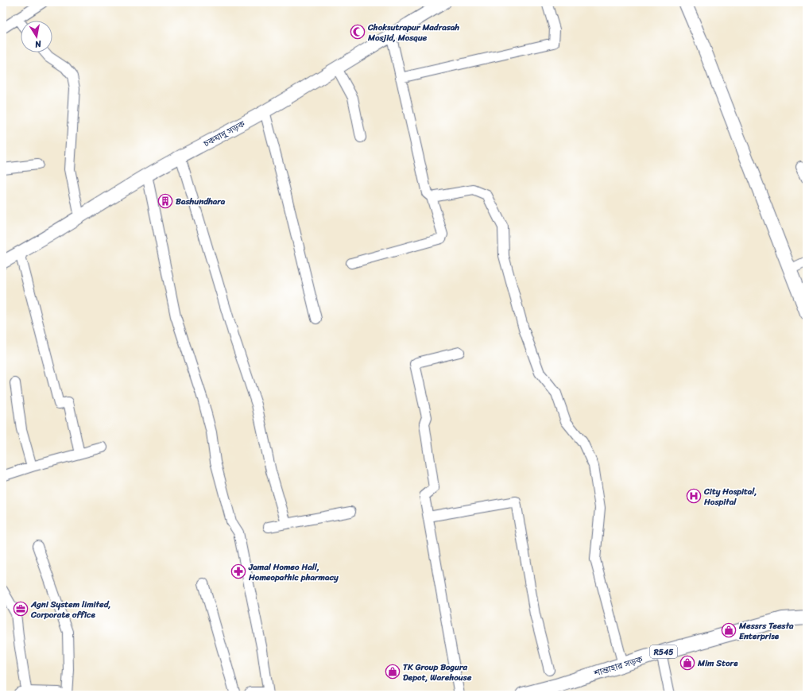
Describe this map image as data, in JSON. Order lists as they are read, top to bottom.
{
  "streets": {
    "main road": ["R545", "শান্তাহার সড়ক"],
    "street": ["চকযাদু সড়ক"]
  },
  "places": {
    "mosque": ["Choksutrapur Madrasah Mosjid, Mosque"],
    "building": ["Bashundhara"],
    "hospital": ["City Hospital, Hospital"],
    "pharmacy": ["Jamal Homeo Hall, Homeopathic pharmacy"],
    "office": ["Agni System limited, Corporate office"],
    "shop": ["Messrs Teesta Enterprise", "Mim Store", "TK Group Bogura Depot, Warehouse"]
  },
  "north": "bottom"
}
